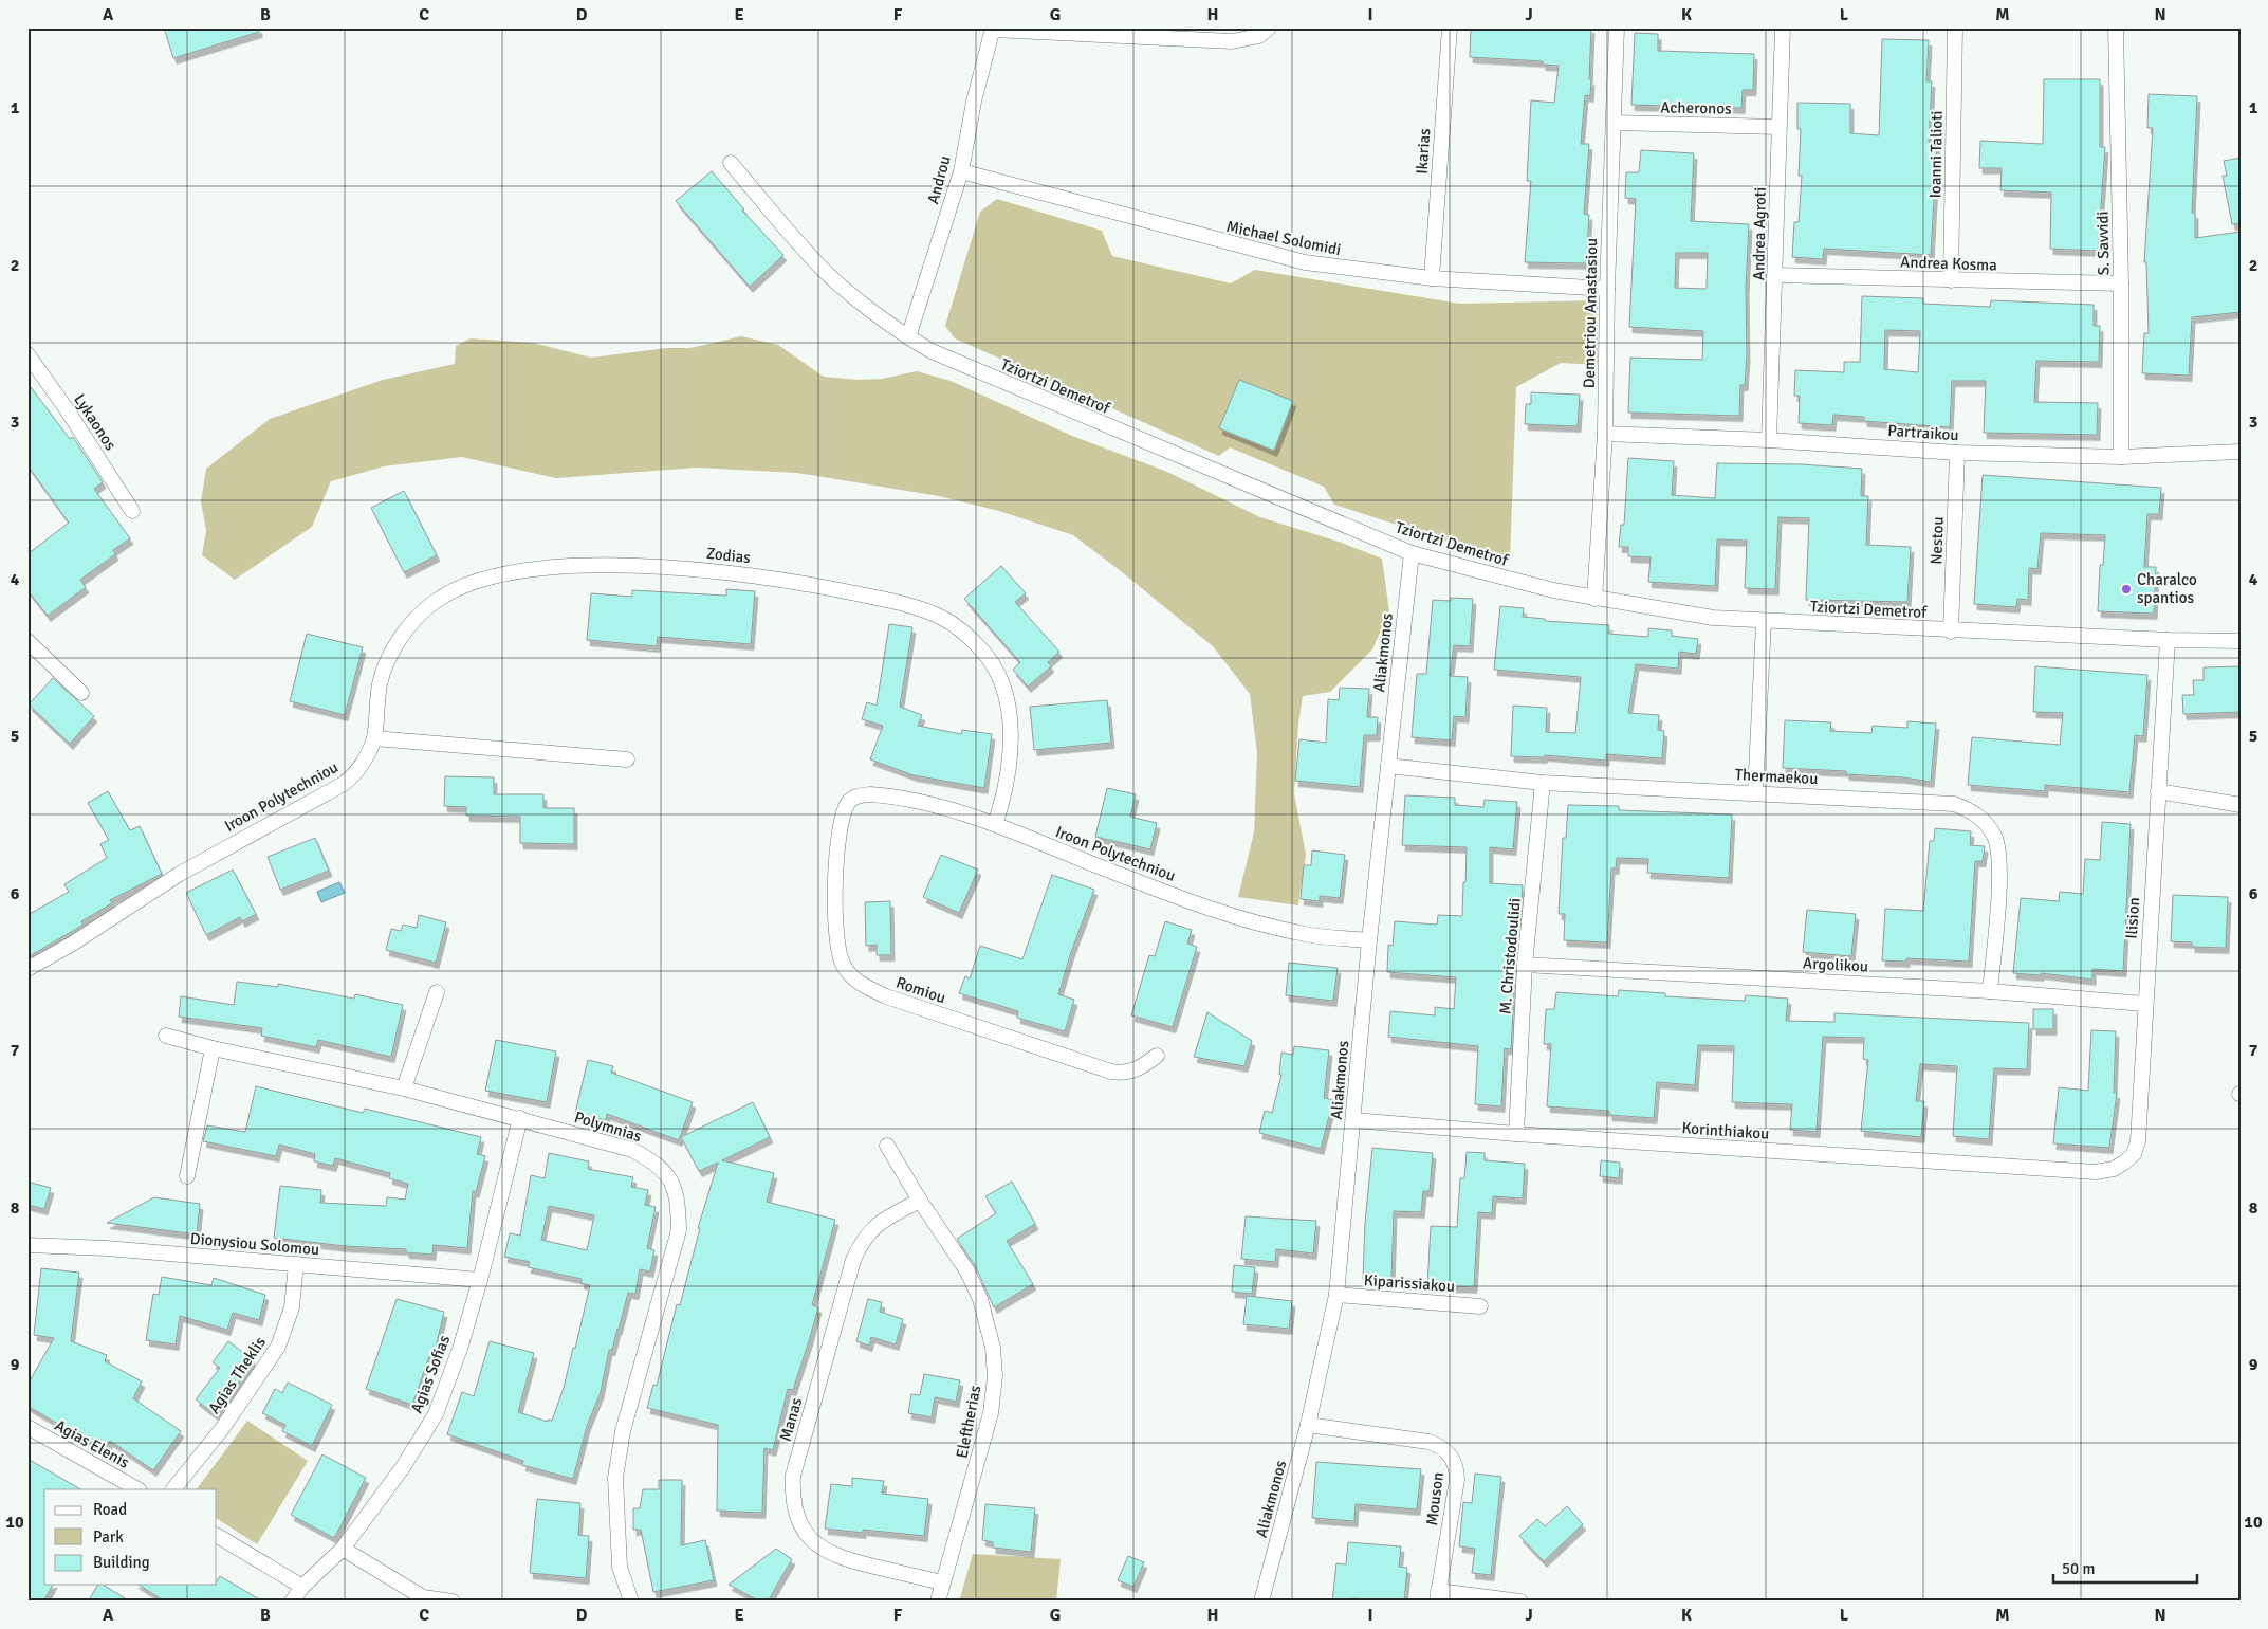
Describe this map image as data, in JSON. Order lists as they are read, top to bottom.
{
  "streets": {
    "street": [
      "Acheronos",
      "Ikarias",
      "Ioanni Talioti",
      "Androu",
      "Andrea Agroti",
      "Michael Solomidi",
      "S. Savvidi",
      "Andrea Kosma",
      "Demetriou Anastasiou",
      "Tziortzi Demetrof",
      "Lykaonos",
      "Partraikou",
      "Nestou",
      "Zodias",
      "Aliakmonos",
      "Thermaekou",
      "Iroon Polytechniou",
      "Ilision",
      "M. Christodoulidi",
      "Argolikou",
      "Romiou",
      "Polymnias",
      "Korinthiakou",
      "Dionysiou Solomou",
      "Kiparissiakou",
      "Agias Sofias",
      "Agias Theklis",
      "Manas",
      "Eleftherias",
      "Agias Elenis",
      "Mouson"
    ]
  },
  "crossings": [
    ["Acheronos", "Andrea Agroti"],
    ["Acheronos", "Demetriou Anastasiou"],
    ["Ikarias", "Michael Solomidi"],
    ["Ioanni Talioti", "Andrea Kosma"],
    ["Androu", "Michael Solomidi"],
    ["Androu", "Tziortzi Demetrof"],
    ["Andrea Agroti", "Andrea Kosma"],
    ["Andrea Agroti", "Partraikou"],
    ["Michael Solomidi", "Demetriou Anastasiou"],
    ["S. Savvidi", "Andrea Kosma"],
    ["S. Savvidi", "Partraikou"],
    ["Demetriou Anastasiou", "Tziortzi Demetrof"],
    ["Demetriou Anastasiou", "Partraikou"],
    ["Tziortzi Demetrof", "Nestou"],
    ["Tziortzi Demetrof", "Aliakmonos"],
    ["Tziortzi Demetrof", "Ilision"],
    ["Partraikou", "Nestou"],
    ["Zodias", "Iroon Polytechniou"],
    ["Aliakmonos", "Thermaekou"],
    ["Aliakmonos", "Iroon Polytechniou"],
    ["Aliakmonos", "Korinthiakou"],
    ["Aliakmonos", "Kiparissiakou"],
    ["Aliakmonos", "Mouson"],
    ["Thermaekou", "M. Christodoulidi"],
    ["Thermaekou", "Argolikou"],
    ["Iroon Polytechniou", "Romiou"],
    ["Ilision", "Argolikou"],
    ["Ilision", "Korinthiakou"],
    ["M. Christodoulidi", "Argolikou"],
    ["M. Christodoulidi", "Korinthiakou"],
    ["Polymnias", "Agias Sofias"],
    ["Dionysiou Solomou", "Agias Sofias"],
    ["Dionysiou Solomou", "Agias Theklis"],
    ["Manas", "Eleftherias"]
  ],
  "places": ["Charalco spantios"],
  "legend": ["Road", "Park", "Building"],
  "scale_bar": "50 m",
  "grid": {
    "columns": [
      "A",
      "B",
      "C",
      "D",
      "E",
      "F",
      "G",
      "H",
      "I",
      "J",
      "K",
      "L",
      "M",
      "N"
    ],
    "rows": [
      "1",
      "2",
      "3",
      "4",
      "5",
      "6",
      "7",
      "8",
      "9",
      "10"
    ]
  }
}
